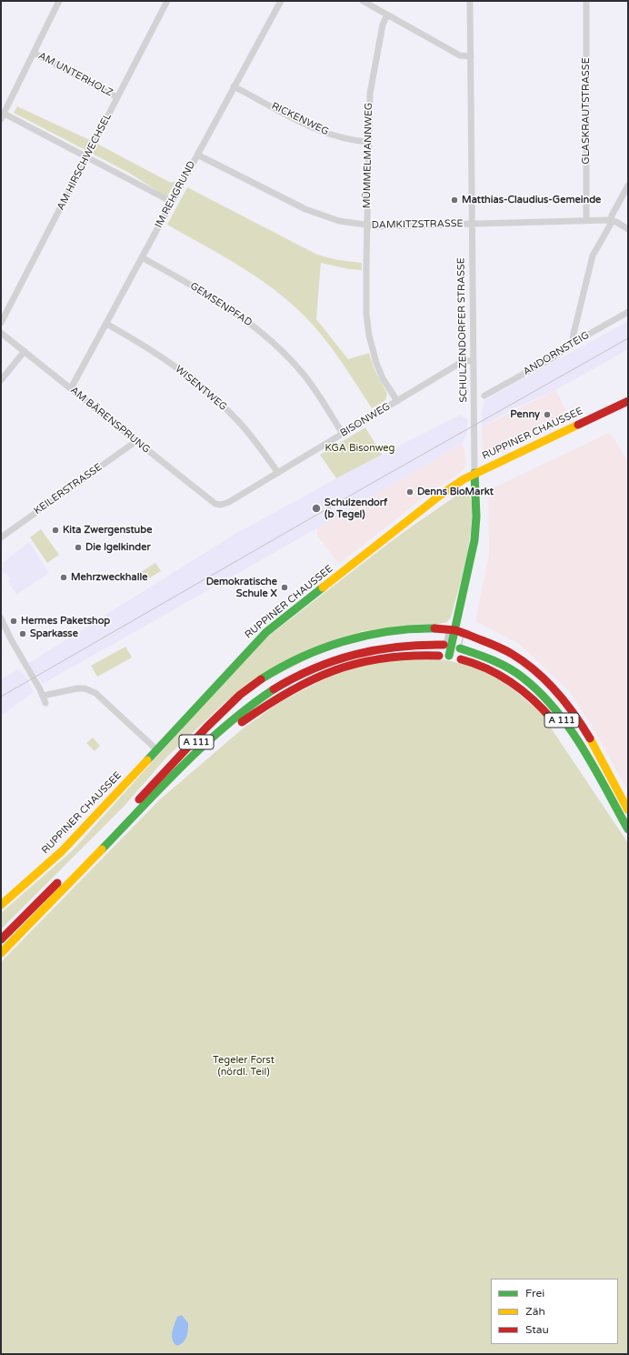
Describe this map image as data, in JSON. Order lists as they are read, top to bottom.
{
  "streets": {
    "main road": ["SCHULZENDORFER STRASSE", "RUPPINER CHAUSSEE", "A 111"],
    "street": [
      "AM UNTERHOLZ",
      "GLASKRAUTSTRASSE",
      "RICKENWEG",
      "MÜMMELMANNWEG",
      "AM HIRSCHWECHSEL",
      "IM REHGRUND",
      "DAMKITZSTRASSE",
      "GEMSENPFAD",
      "ANDORNSTEIG",
      "WISENTWEG",
      "AM BÄRENSPRUNG",
      "BISONWEG",
      "KEILERSTRASSE"
    ]
  },
  "crossings": [
    ["AM UNTERHOLZ", "AM HIRSCHWECHSEL"],
    ["GLASKRAUTSTRASSE", "DAMKITZSTRASSE"],
    ["RICKENWEG", "MÜMMELMANNWEG"],
    ["RICKENWEG", "IM REHGRUND"],
    ["MÜMMELMANNWEG", "DAMKITZSTRASSE"],
    ["MÜMMELMANNWEG", "BISONWEG"],
    ["IM REHGRUND", "DAMKITZSTRASSE"],
    ["IM REHGRUND", "GEMSENPFAD"],
    ["IM REHGRUND", "WISENTWEG"],
    ["IM REHGRUND", "AM BÄRENSPRUNG"],
    ["DAMKITZSTRASSE", "SCHULZENDORFER STRASSE"],
    ["GEMSENPFAD", "BISONWEG"],
    ["SCHULZENDORFER STRASSE", "BISONWEG"],
    ["SCHULZENDORFER STRASSE", "RUPPINER CHAUSSEE"],
    ["WISENTWEG", "BISONWEG"],
    ["AM BÄRENSPRUNG", "BISONWEG"],
    ["AM BÄRENSPRUNG", "KEILERSTRASSE"]
  ],
  "parks": ["KGA Bisonweg", "Tegeler Forst (nördl. Teil)"],
  "places": [
    "Matthias-Claudius-Gemeinde",
    "Penny",
    "Denns BioMarkt",
    "Schulzendorf (b Tegel)",
    "Kita Zwergenstube",
    "Die Igelkinder",
    "Mehrzweckhalle",
    "Demokratische Schule X",
    "Hermes Paketshop",
    "Sparkasse"
  ],
  "legend": ["Frei", "Zäh", "Stau"]
}
